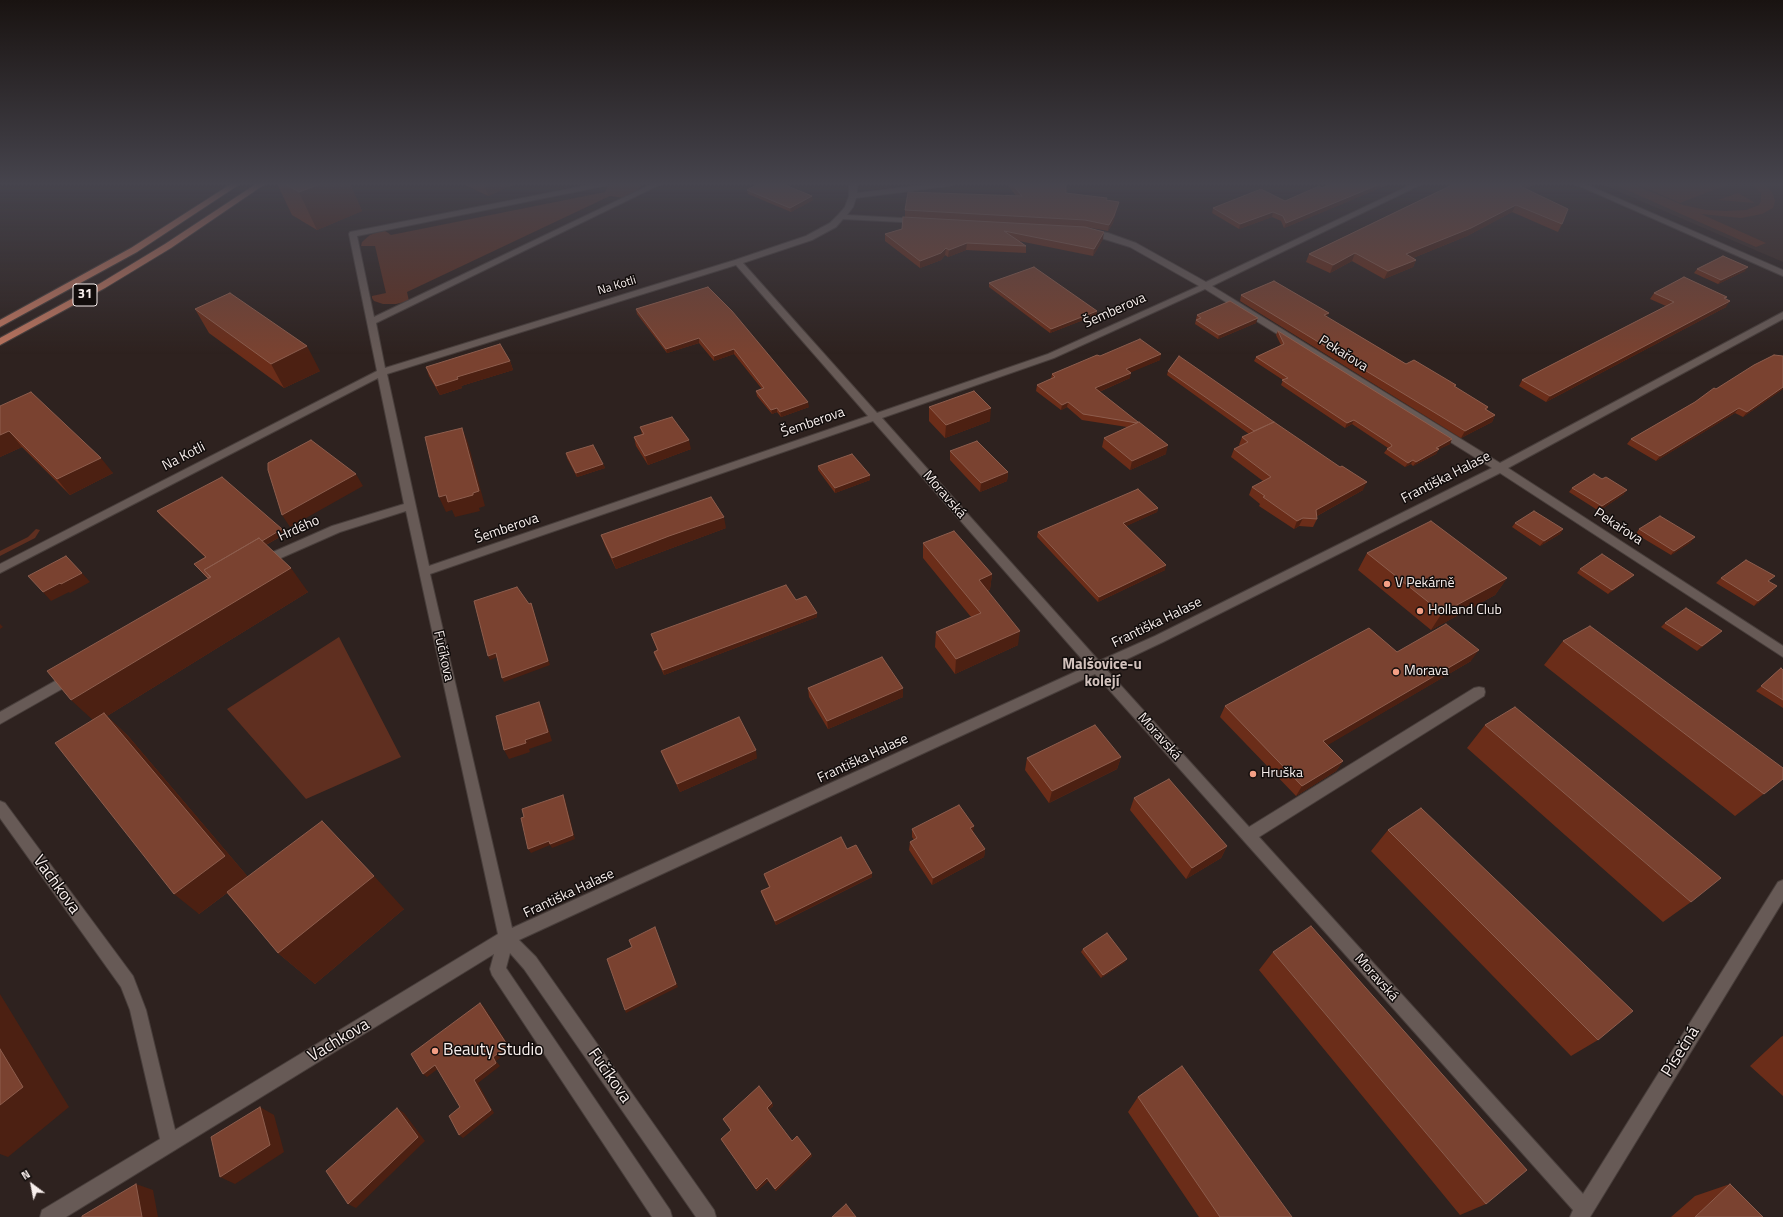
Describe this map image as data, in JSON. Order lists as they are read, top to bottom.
{
  "streets": {
    "main road": ["31"],
    "street": [
      "Na Kotli",
      "Šemberova",
      "Pekařova",
      "Františka Halase",
      "Moravská",
      "Hrdého",
      "Fučíkova",
      "Vachkova",
      "Písečná"
    ]
  },
  "crossings": [
    ["Na Kotli", "Moravská"],
    ["Na Kotli", "Fučíkova"],
    ["Šemberova", "Pekařova"],
    ["Šemberova", "Moravská"],
    ["Šemberova", "Fučíkova"],
    ["Pekařova", "Františka Halase"],
    ["Františka Halase", "Moravská"],
    ["Františka Halase", "Fučíkova"],
    ["Františka Halase", "Vachkova"],
    ["Moravská", "Písečná"],
    ["Hrdého", "Fučíkova"],
    ["Fučíkova", "Vachkova"]
  ],
  "districts": ["Malšovice-u kolejí"],
  "places": [
    "V Pekárně",
    "Holland Club",
    "Morava",
    "Hruška",
    "Beauty Studio"
  ],
  "north": "top left"
}
